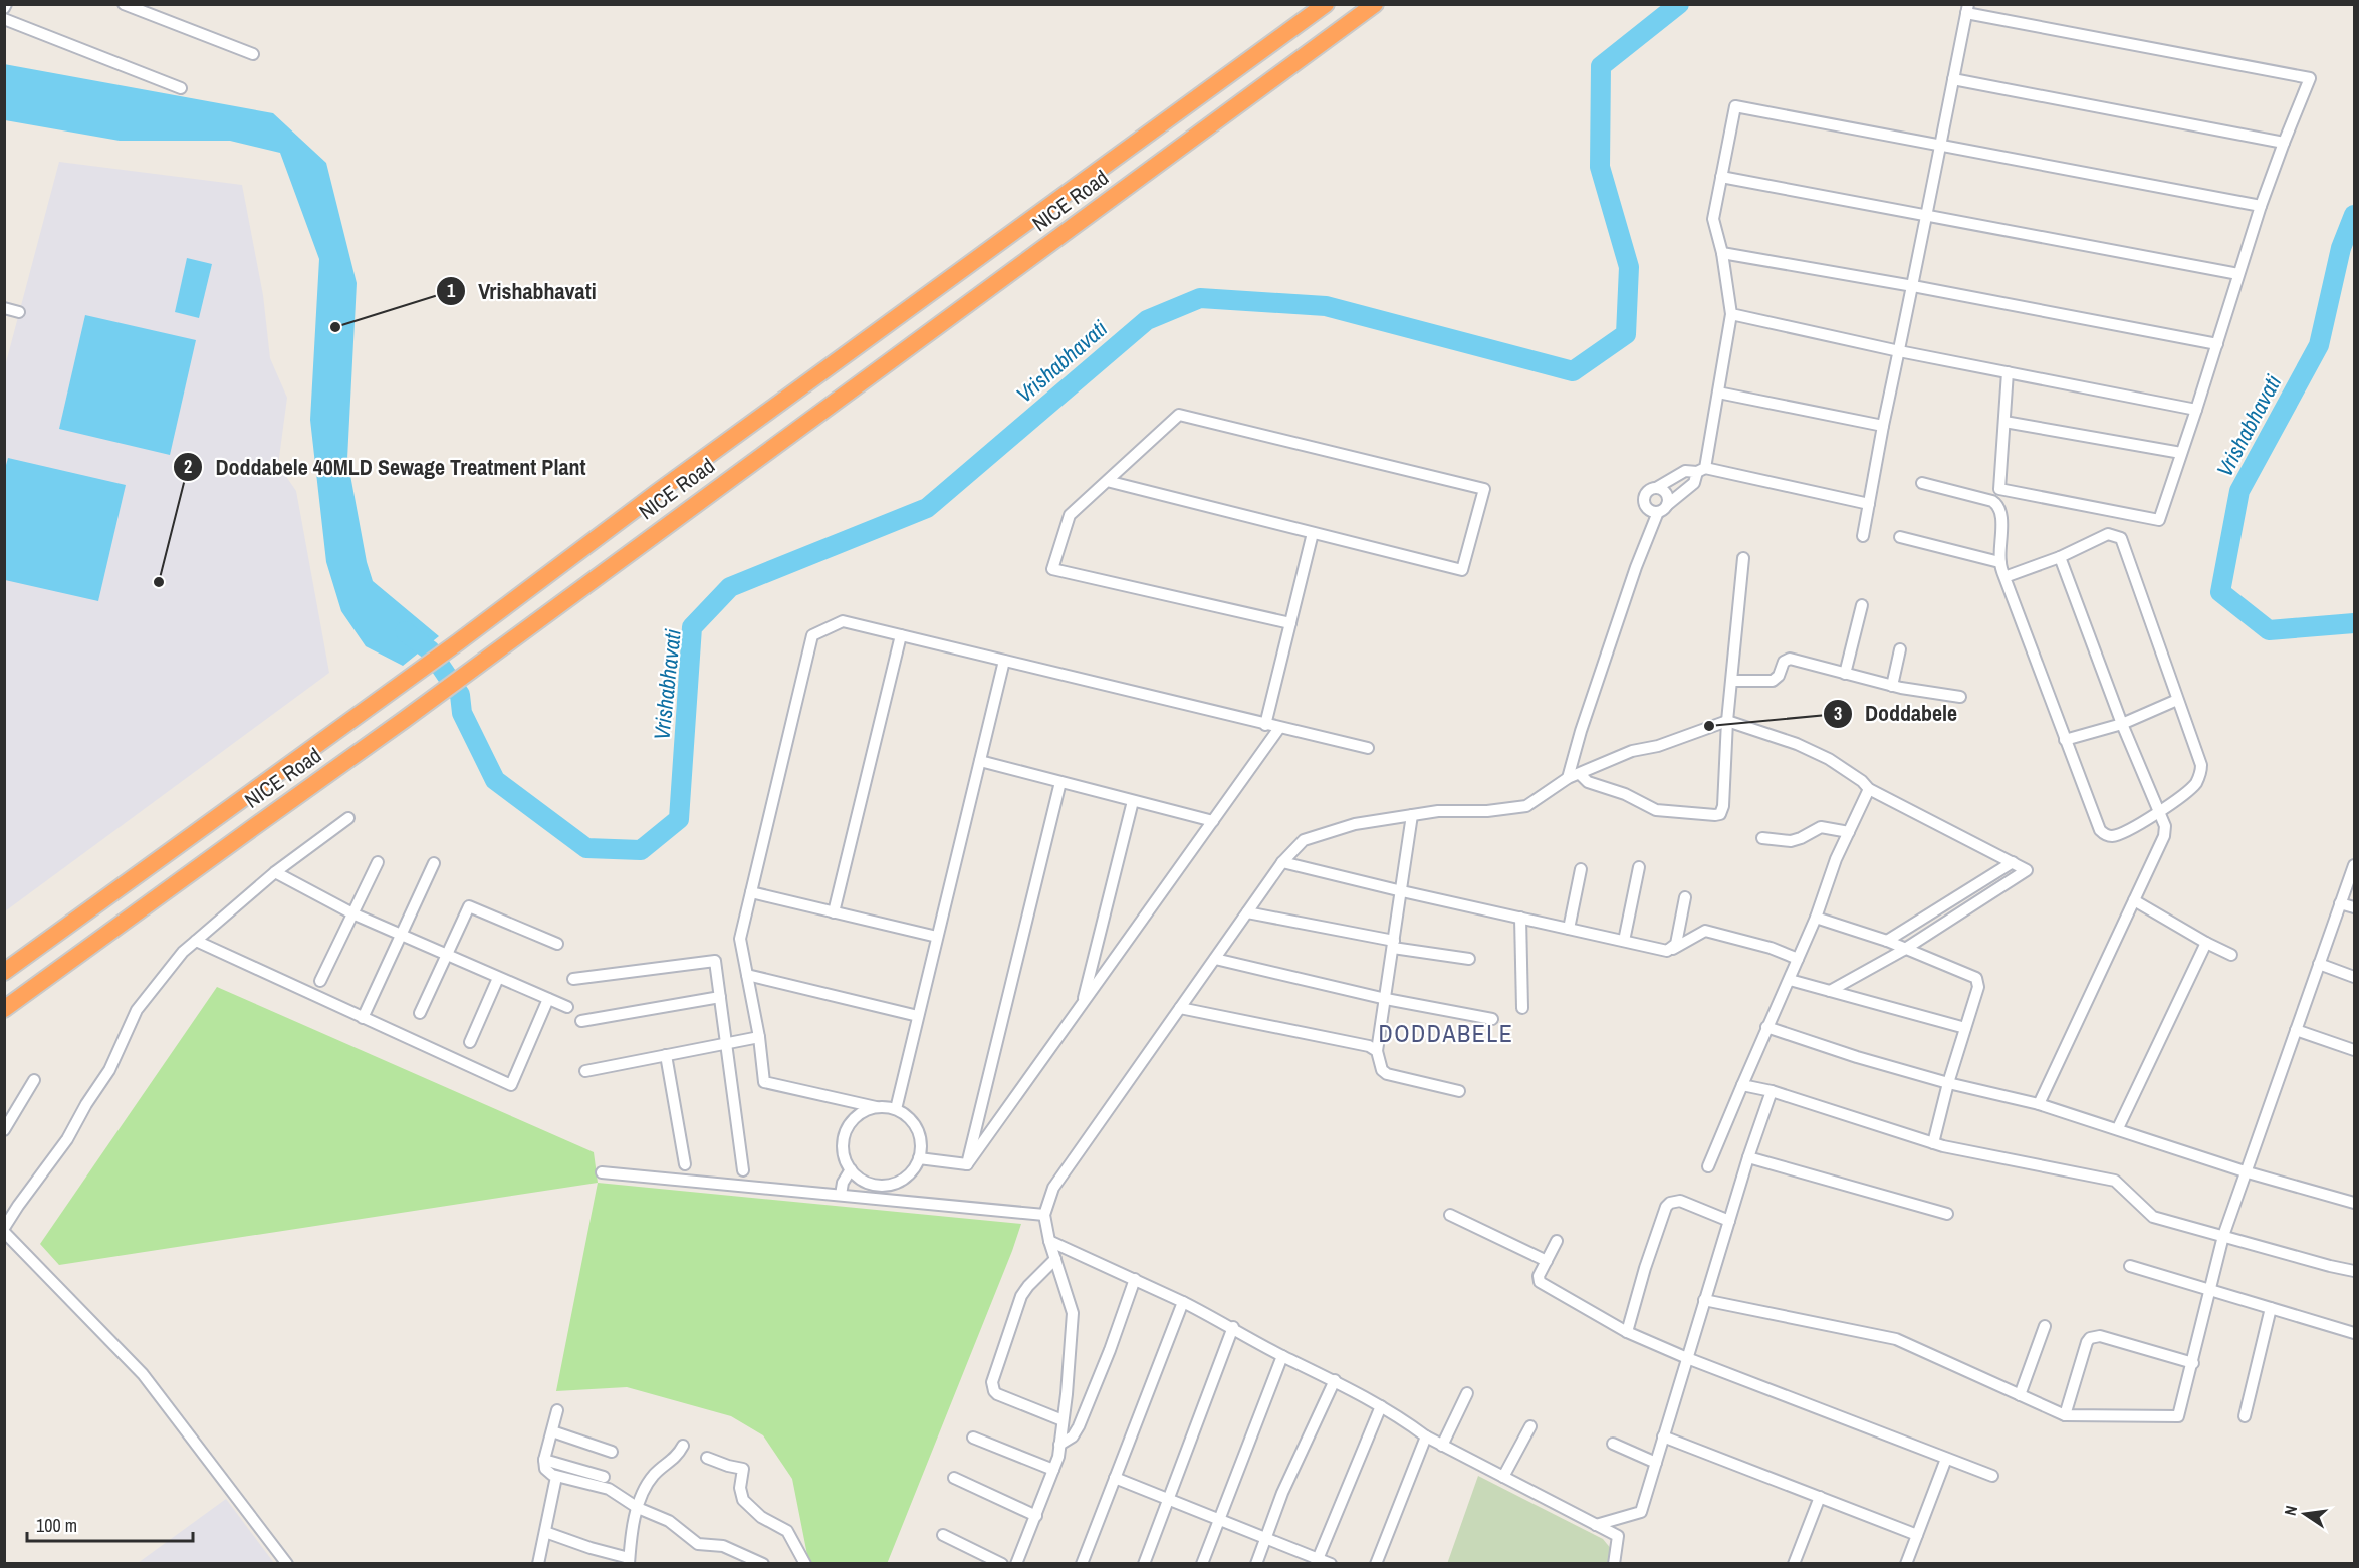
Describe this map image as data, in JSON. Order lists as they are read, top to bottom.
{
  "streets": {
    "highway": ["NICE Road"]
  },
  "districts": ["DODDABELE"],
  "water": ["Vrishabhavati"],
  "places": ["Vrishabhavati", "Doddabele 40MLD Sewage Treatment Plant", "Doddabele"],
  "scale_bar": "100 m",
  "north": "left"
}
